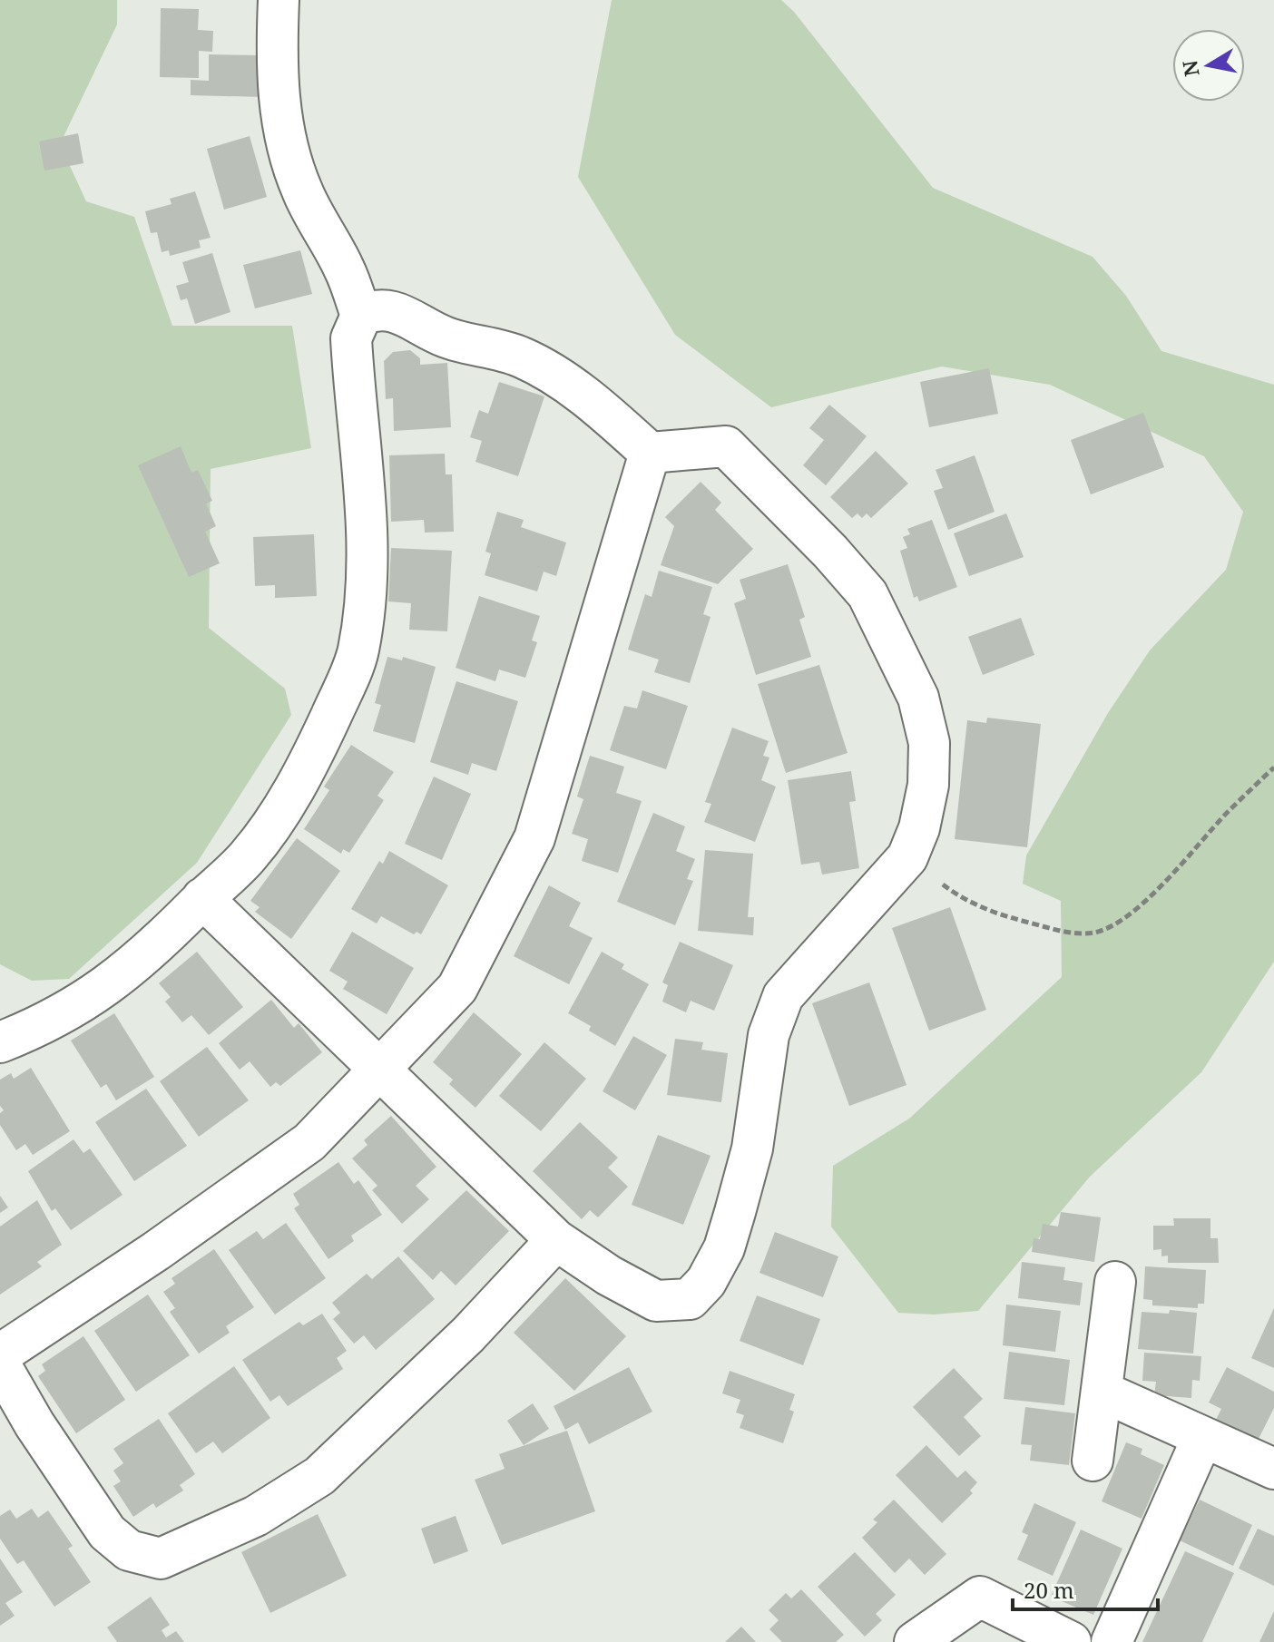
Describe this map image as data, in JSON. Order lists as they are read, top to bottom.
{
  "scale_bar": "20 m",
  "north": "left"
}
